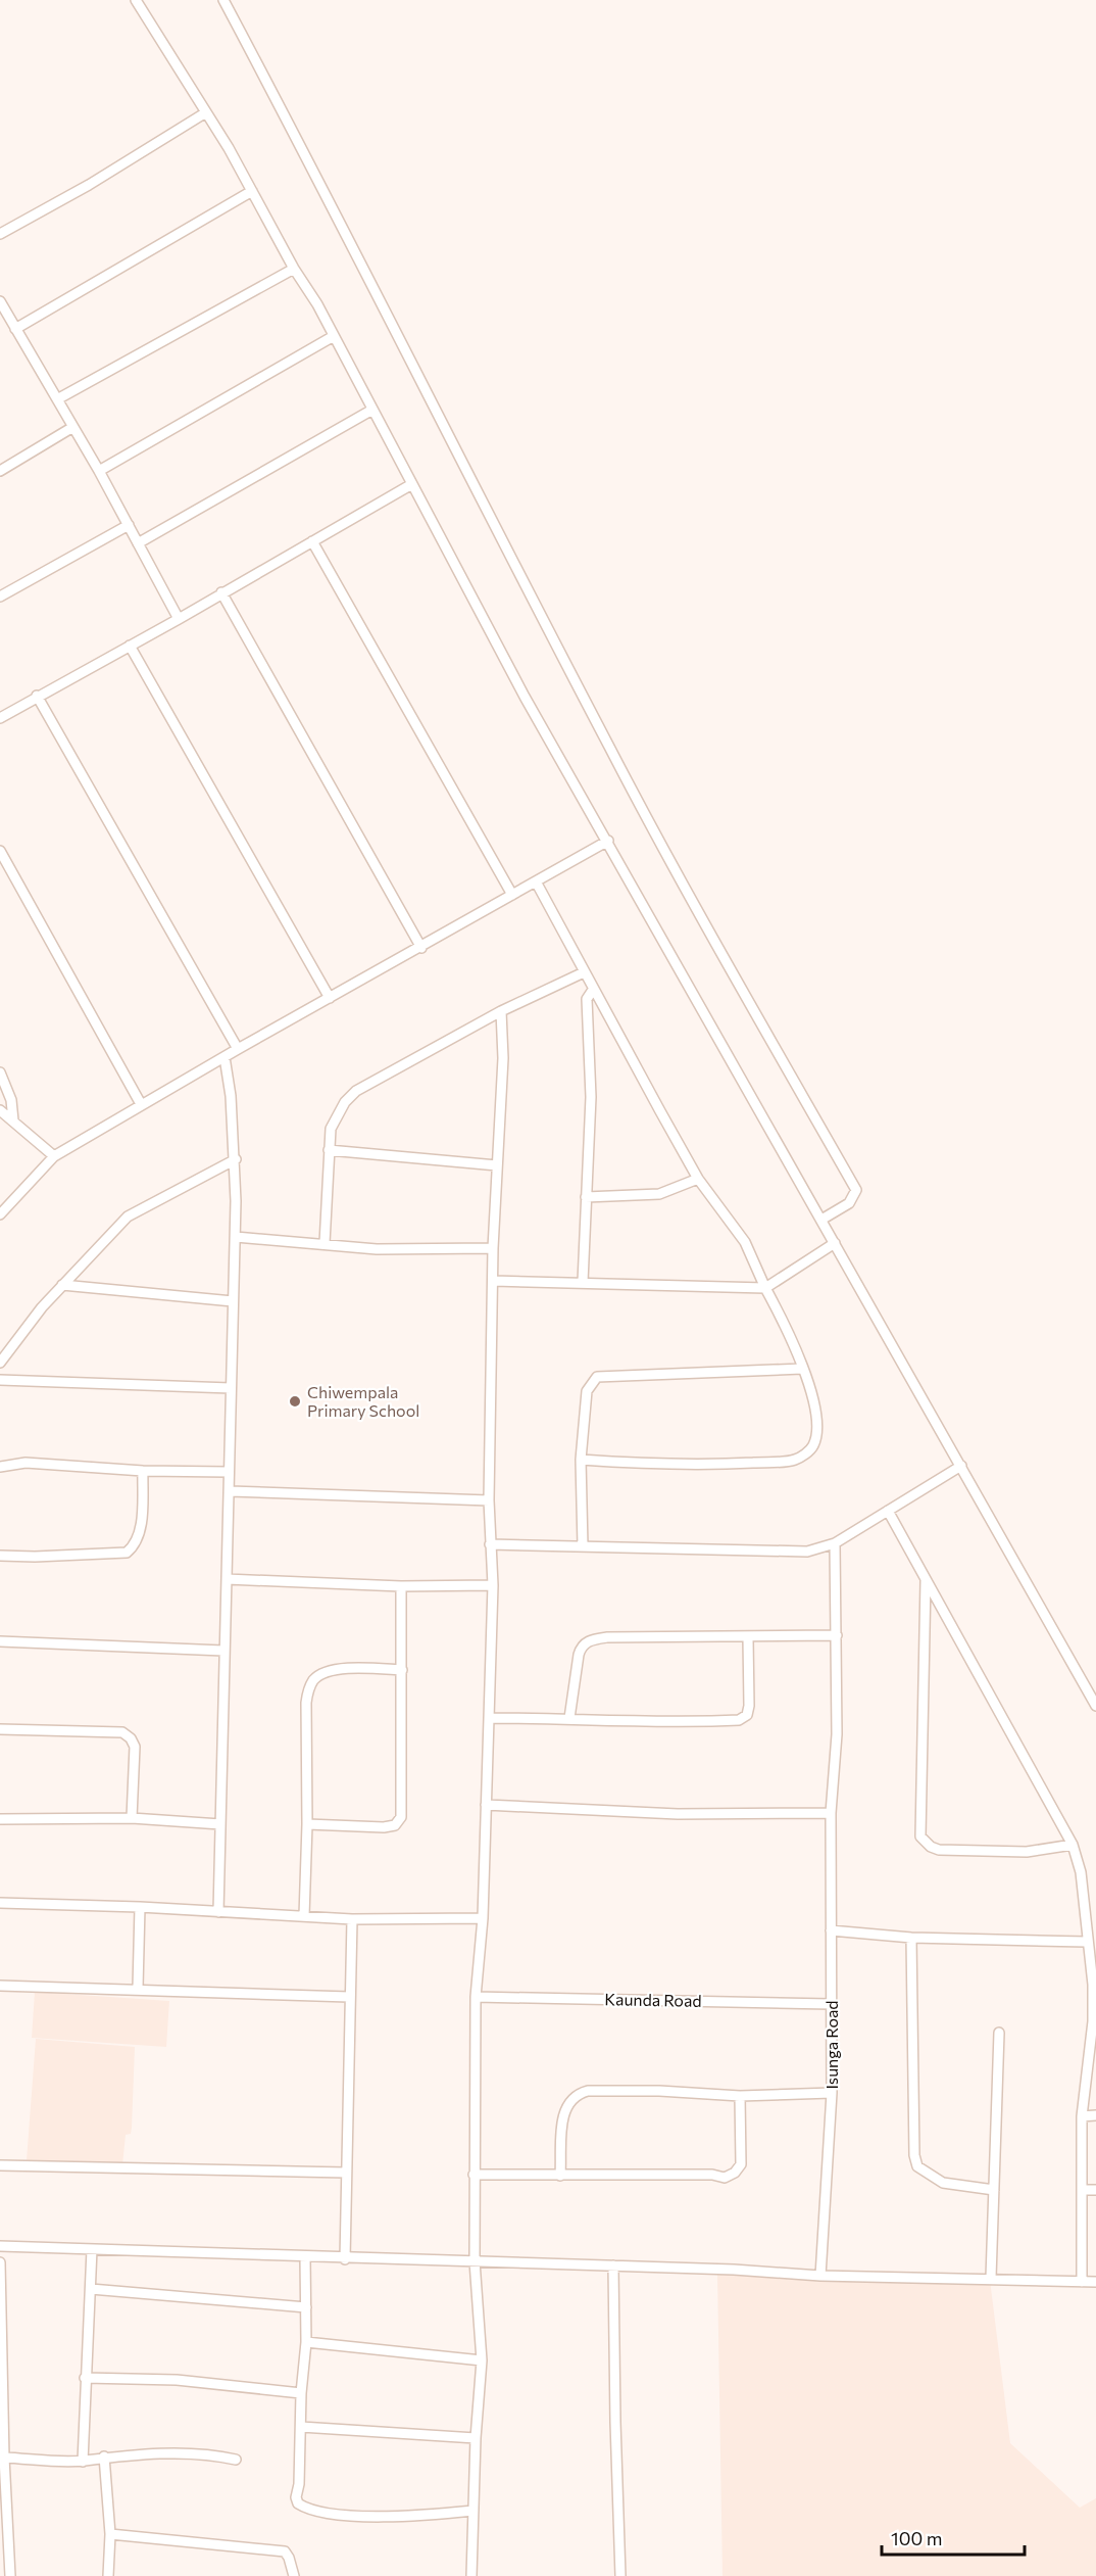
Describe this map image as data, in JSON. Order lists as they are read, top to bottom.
{
  "streets": {
    "street": ["Kaunda Road", "Isunga Road"]
  },
  "crossings": [
    ["Kaunda Road", "Isunga Road"]
  ],
  "places": ["Chiwempala Primary School"],
  "scale_bar": "100 m"
}
